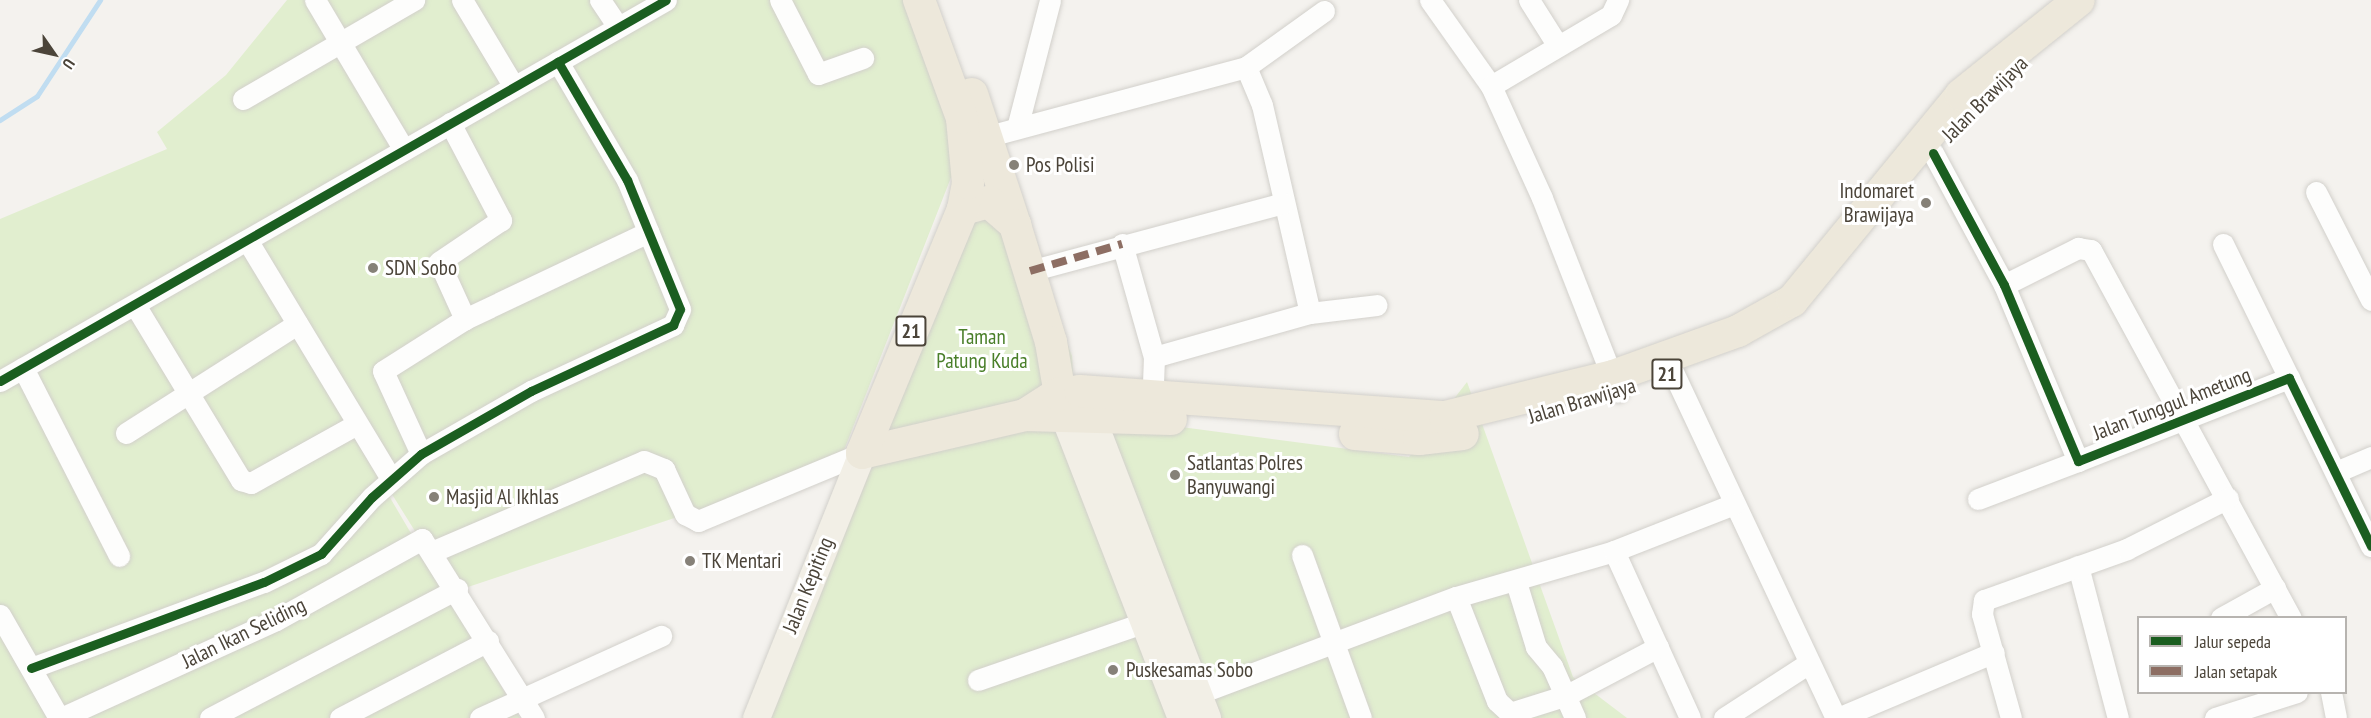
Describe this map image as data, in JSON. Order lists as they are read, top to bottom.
{
  "streets": {
    "highway": ["Jalan Brawijaya", "21"],
    "main road": ["Jalan Kepiting"],
    "street": ["Jalan Tunggul Ametung", "Jalan Ikan Seliding"]
  },
  "crossings": [
    ["Jalan Brawijaya", "21"],
    ["Jalan Brawijaya", "Jalan Tunggul Ametung"],
    ["21", "Jalan Kepiting"],
    ["21", "Jalan Ikan Seliding"],
    ["Jalan Kepiting", "Jalan Ikan Seliding"]
  ],
  "parks": ["Taman Patung Kuda"],
  "places": [
    "Pos Polisi",
    "Indomaret Brawijaya",
    "SDN Sobo",
    "Satlantas Polres Banyuwangi",
    "Masjid Al Ikhlas",
    "TK Mentari",
    "Puskesamas Sobo"
  ],
  "legend": ["Jalur sepeda", "Jalan setapak"],
  "north": "bottom right"
}
